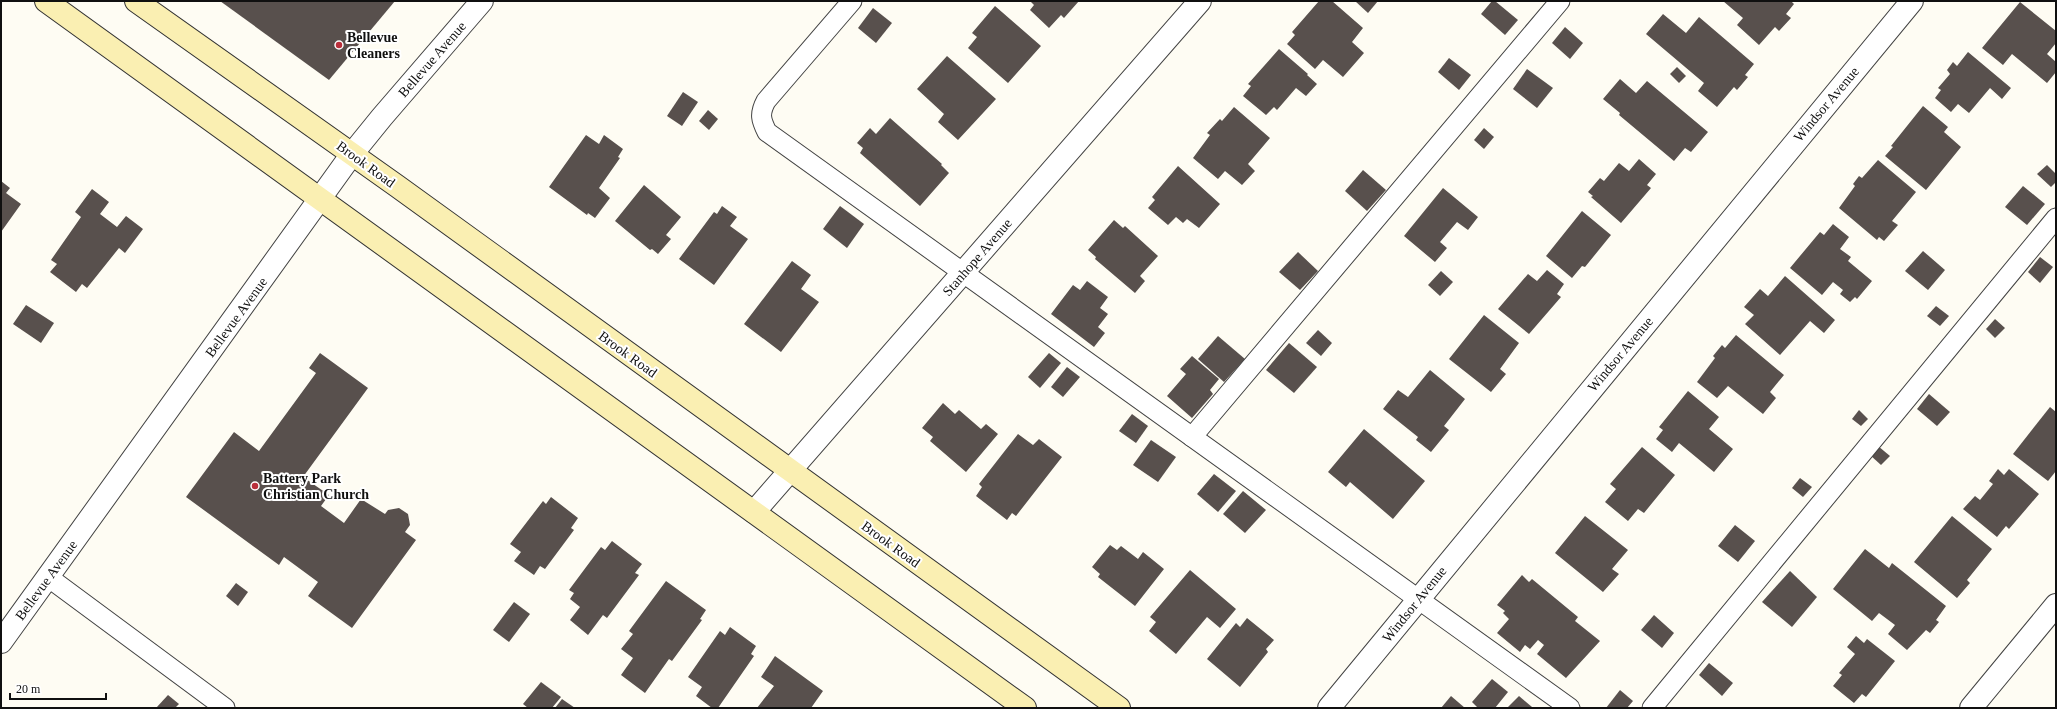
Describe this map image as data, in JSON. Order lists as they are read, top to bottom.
{
  "streets": {
    "main road": ["Brook Road"],
    "street": ["Bellevue Avenue", "Windsor Avenue", "Stanhope Avenue"]
  },
  "crossings": [
    ["Bellevue Avenue", "Brook Road"],
    ["Brook Road", "Stanhope Avenue"]
  ],
  "places": ["Bellevue Cleaners", "Battery Park Christian Church"],
  "scale_bar": "20 m"
}
